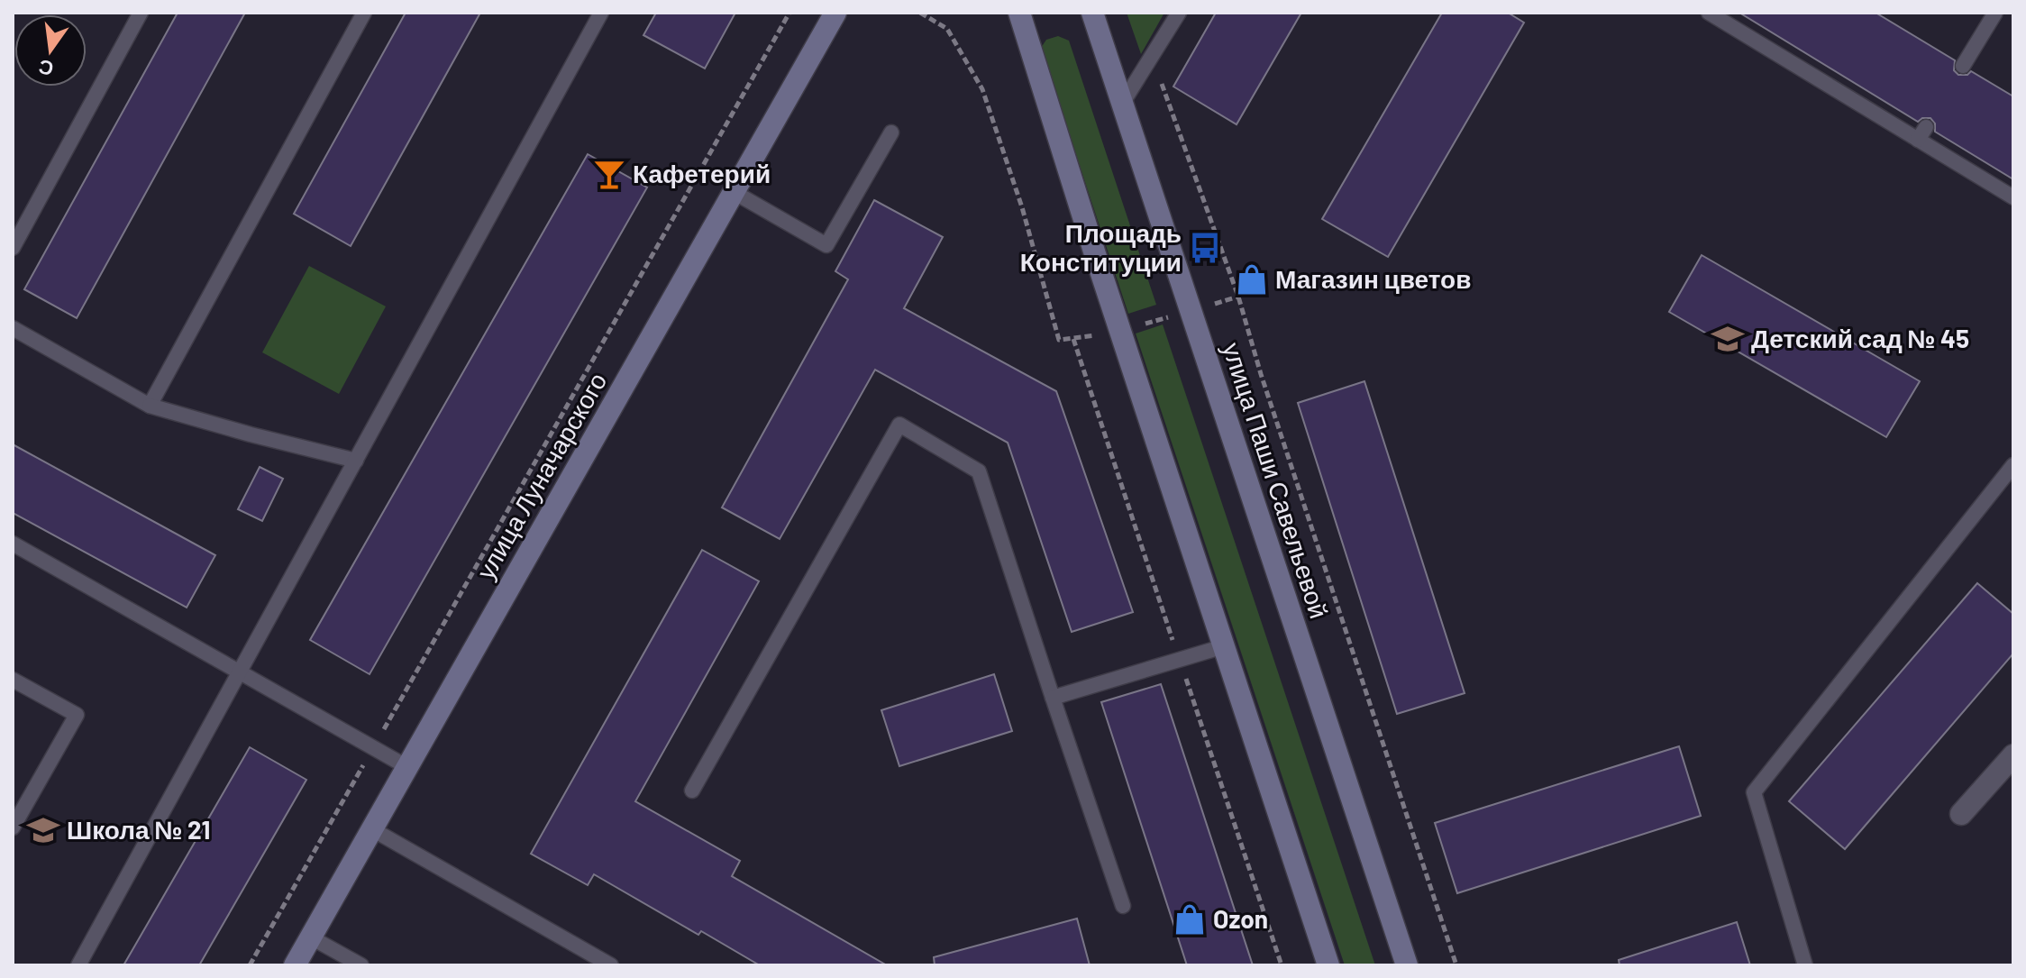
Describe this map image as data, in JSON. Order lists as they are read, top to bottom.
{
  "streets": {
    "main road": ["улица Луначарского", "улица Паши Савельевой"]
  },
  "places": {
    "bar": ["Кафетерий"],
    "bus stop": ["Площадь Конституции"],
    "shop": ["Магазин цветов", "Ozon"],
    "school or university": ["Детский сад № 45", "Школа № 21"]
  },
  "north": "bottom"
}
